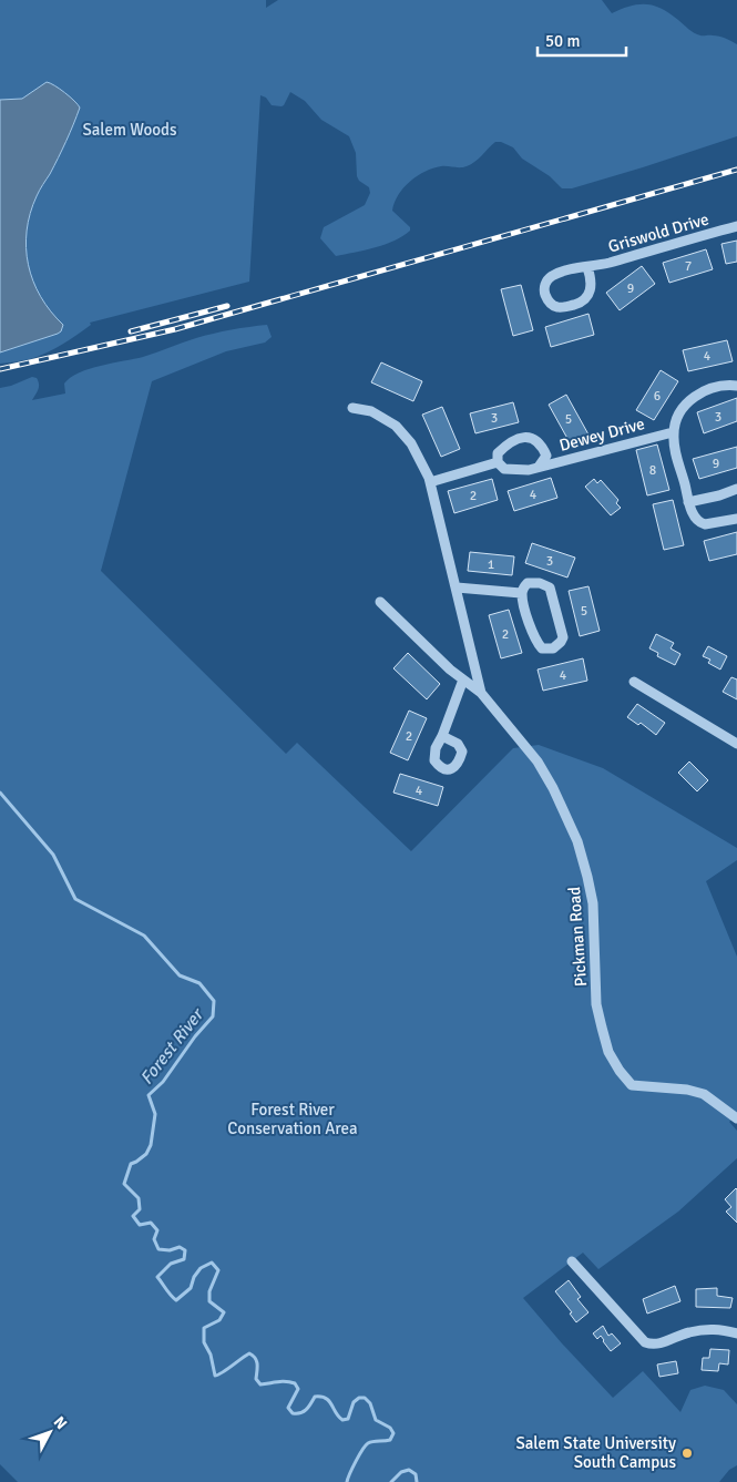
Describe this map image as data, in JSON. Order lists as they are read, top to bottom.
{
  "streets": {
    "street": ["Griswold Drive", "Dewey Drive", "Pickman Road"]
  },
  "crossings": [
    ["Dewey Drive", "Pickman Road"]
  ],
  "water": ["Forest River"],
  "parks": ["Salem Woods", "Forest River Conservation Area"],
  "places": ["Salem State University South Campus"],
  "house_numbers": [
    "7",
    "9",
    "4",
    "6",
    "3",
    "3",
    "5",
    "9",
    "8",
    "4",
    "2",
    "3",
    "1",
    "5",
    "2",
    "4",
    "2",
    "4"
  ],
  "scale_bar": "50 m",
  "north": "top right"
}
